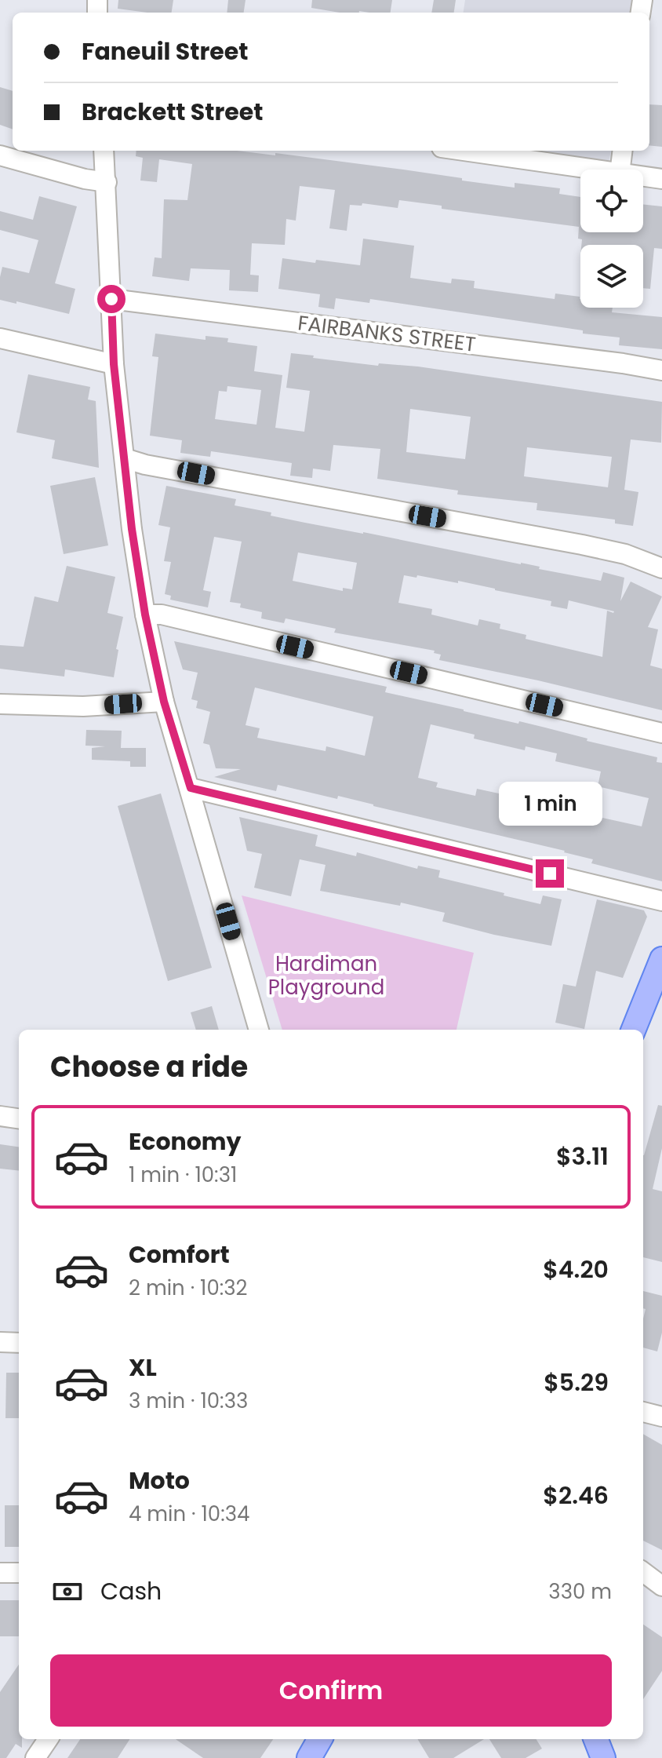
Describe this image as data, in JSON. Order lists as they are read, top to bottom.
{
  "streets": {
    "street": ["FAIRBANKS STREET"]
  },
  "parks": ["Hardiman Playground"],
  "page": {
    "banner": ["Faneuil Street", "Brackett Street"],
    "bubble": "1 min",
    "heading": "Choose a ride",
    "list": [
      {
        "name": "Economy",
        "note": "1 min · 10:31",
        "value": "$3.11"
      },
      {
        "name": "Comfort",
        "note": "2 min · 10:32",
        "value": "$4.20"
      },
      {
        "name": "XL",
        "note": "3 min · 10:33",
        "value": "$5.29"
      },
      {
        "name": "Moto",
        "note": "4 min · 10:34",
        "value": "$2.46"
      }
    ],
    "pay": ["Cash", "330 m"],
    "buttons": "Confirm"
  }
}
